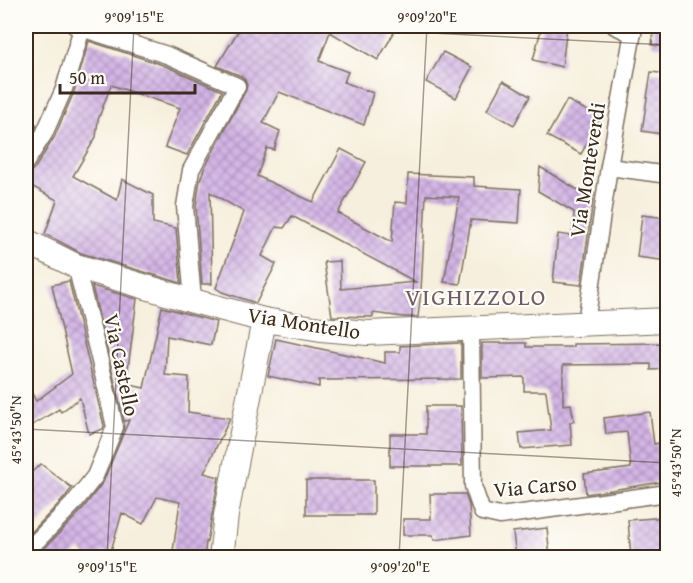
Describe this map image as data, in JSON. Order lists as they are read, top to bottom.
{
  "streets": {
    "street": [
      "Via Monteverdi",
      "Via Montello",
      "Via Castello",
      "Via Carso"
    ]
  },
  "crossings": [
    ["Via Monteverdi", "Via Montello"],
    ["Via Montello", "Via Castello"],
    ["Via Montello", "Via Carso"]
  ],
  "districts": ["VIGHIZZOLO"],
  "scale_bar": "50 m",
  "coordinates": ["9°09'15\"E", "9°09'20\"E", "45°43'50\"N"]
}
